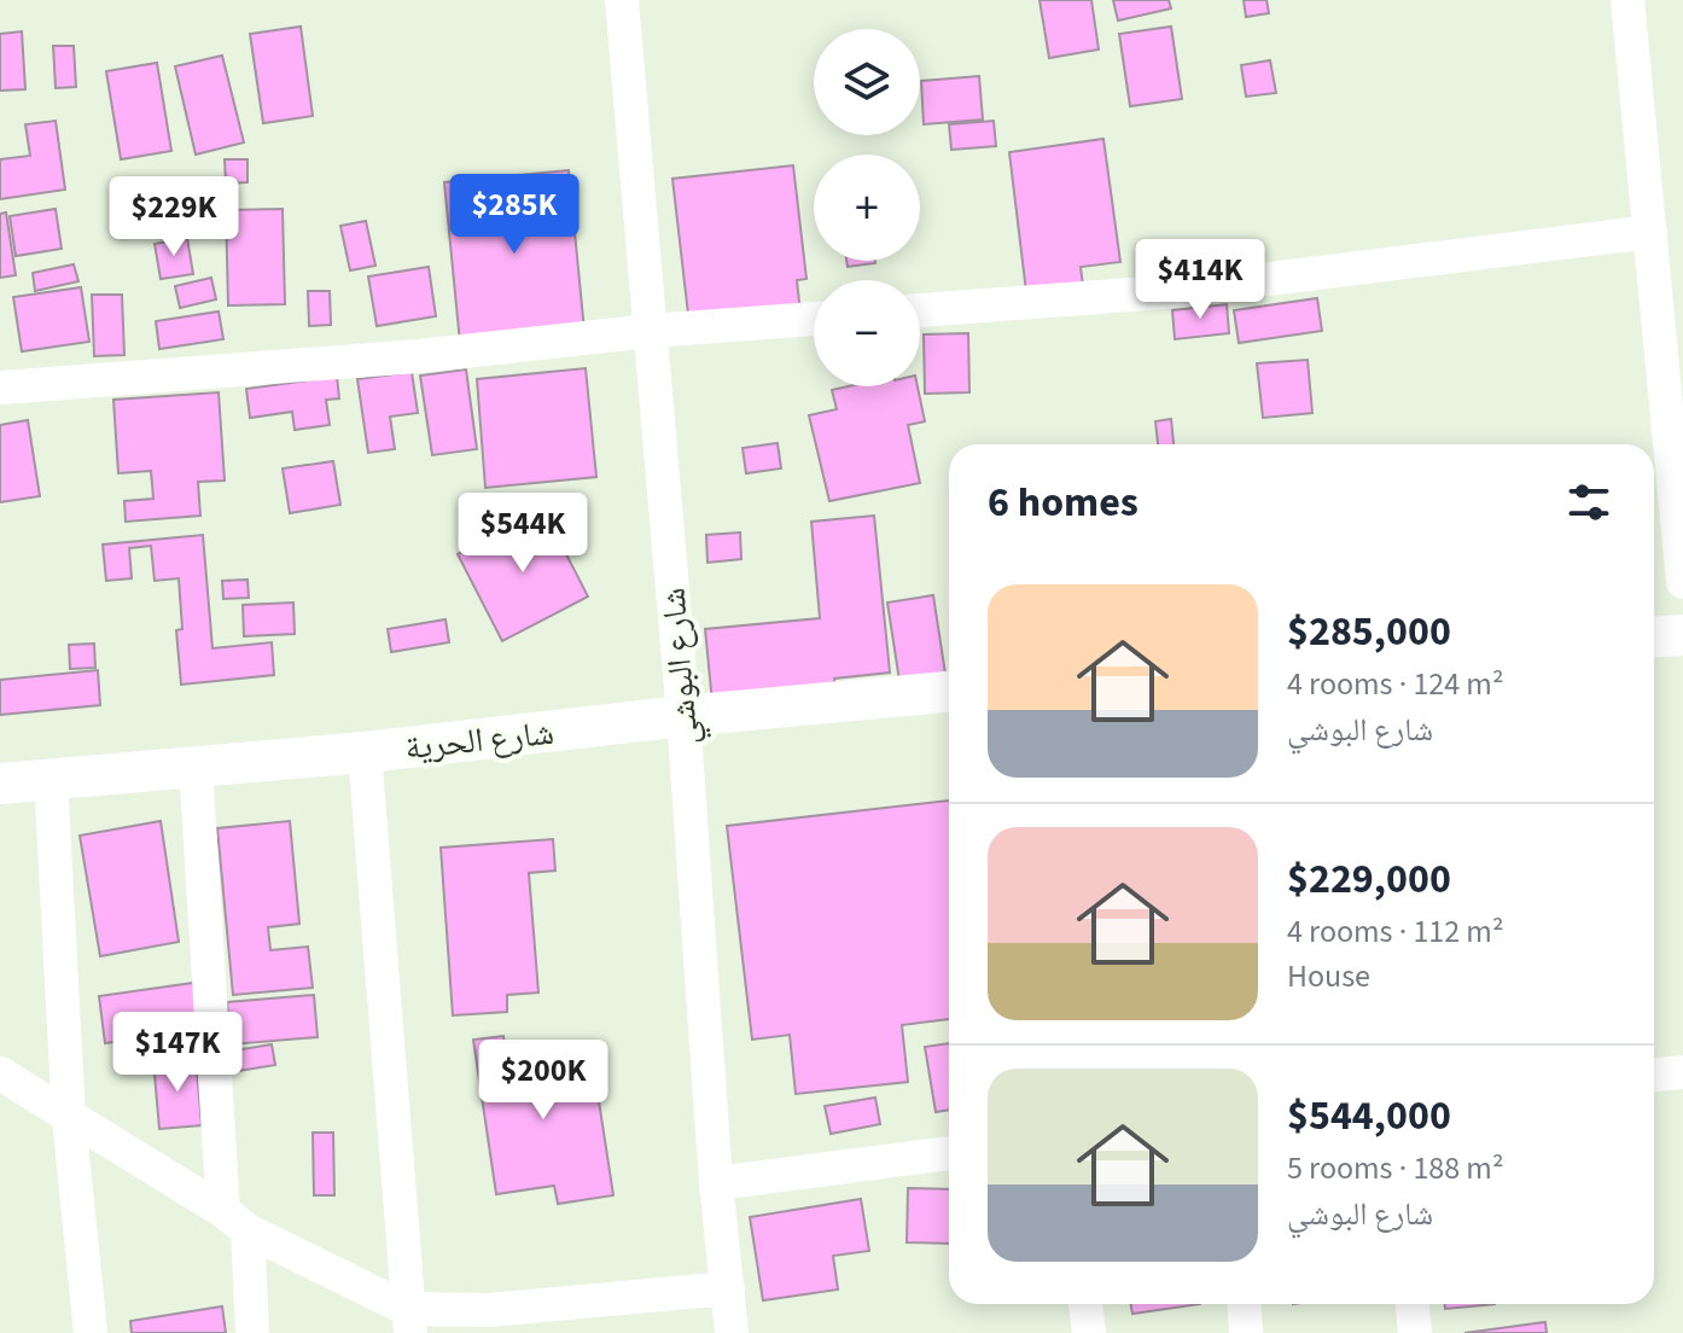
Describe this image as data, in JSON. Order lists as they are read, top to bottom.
{
  "streets": {
    "street": ["شارع البوشي", "شارع الحرية"]
  },
  "crossings": [
    ["شارع البوشي", "شارع الحرية"]
  ],
  "page": {
    "map_buttons": ["+", "−"],
    "price": [
      "$285K",
      "$229K",
      "$414K",
      "$544K",
      "$147K",
      "$200K"
    ],
    "heading": "6 homes",
    "list": [
      {
        "name": "$285,000",
        "note": "4 rooms · 124 m² · شارع البوشي"
      },
      {
        "name": "$229,000",
        "note": "4 rooms · 112 m² · House"
      },
      {
        "name": "$544,000",
        "note": "5 rooms · 188 m² · شارع البوشي"
      }
    ]
  }
}
